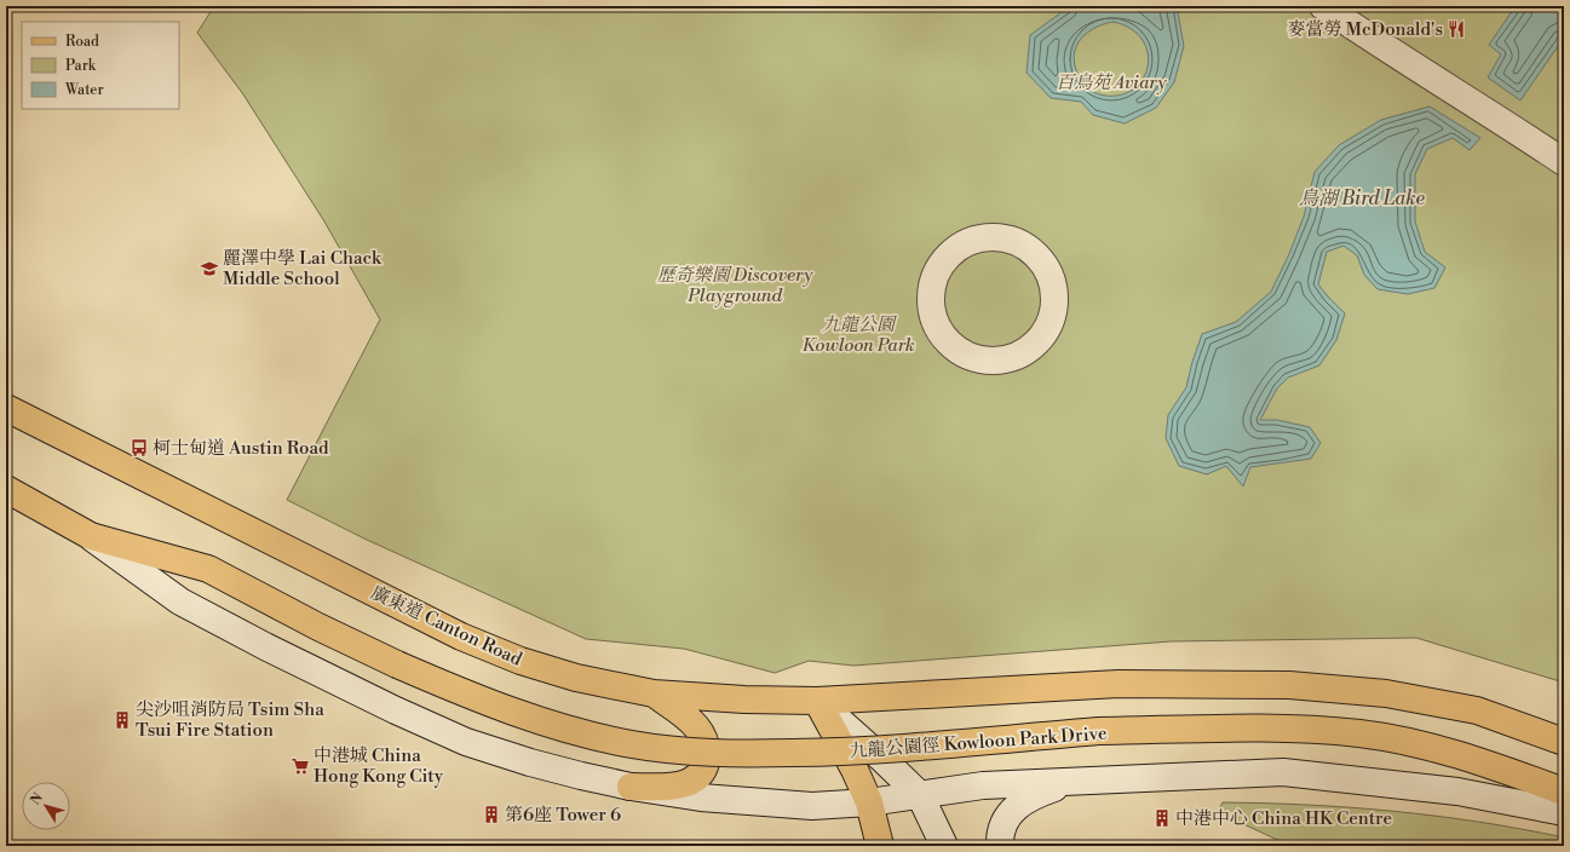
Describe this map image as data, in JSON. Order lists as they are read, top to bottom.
{
  "streets": {
    "main road": ["廣東道 Canton Road", "九龍公園徑 Kowloon Park Drive"]
  },
  "water": ["鳥湖 Bird Lake"],
  "parks": ["百鳥苑 Aviary", "歷奇樂園 Discovery Playground", "九龍公園 Kowloon Park"],
  "places": {
    "restaurant": ["麥當勞 McDonald's"],
    "school or university": ["麗澤中學 Lai Chack Middle School"],
    "bus stop": ["柯士甸道 Austin Road"],
    "building": ["尖沙咀消防局 Tsim Sha Tsui Fire Station", "第6座 Tower 6", "中港中心 China HK Centre"],
    "supermarket": ["中港城 China Hong Kong City"]
  },
  "legend": ["Road", "Park", "Water"],
  "north": "top left"
}
